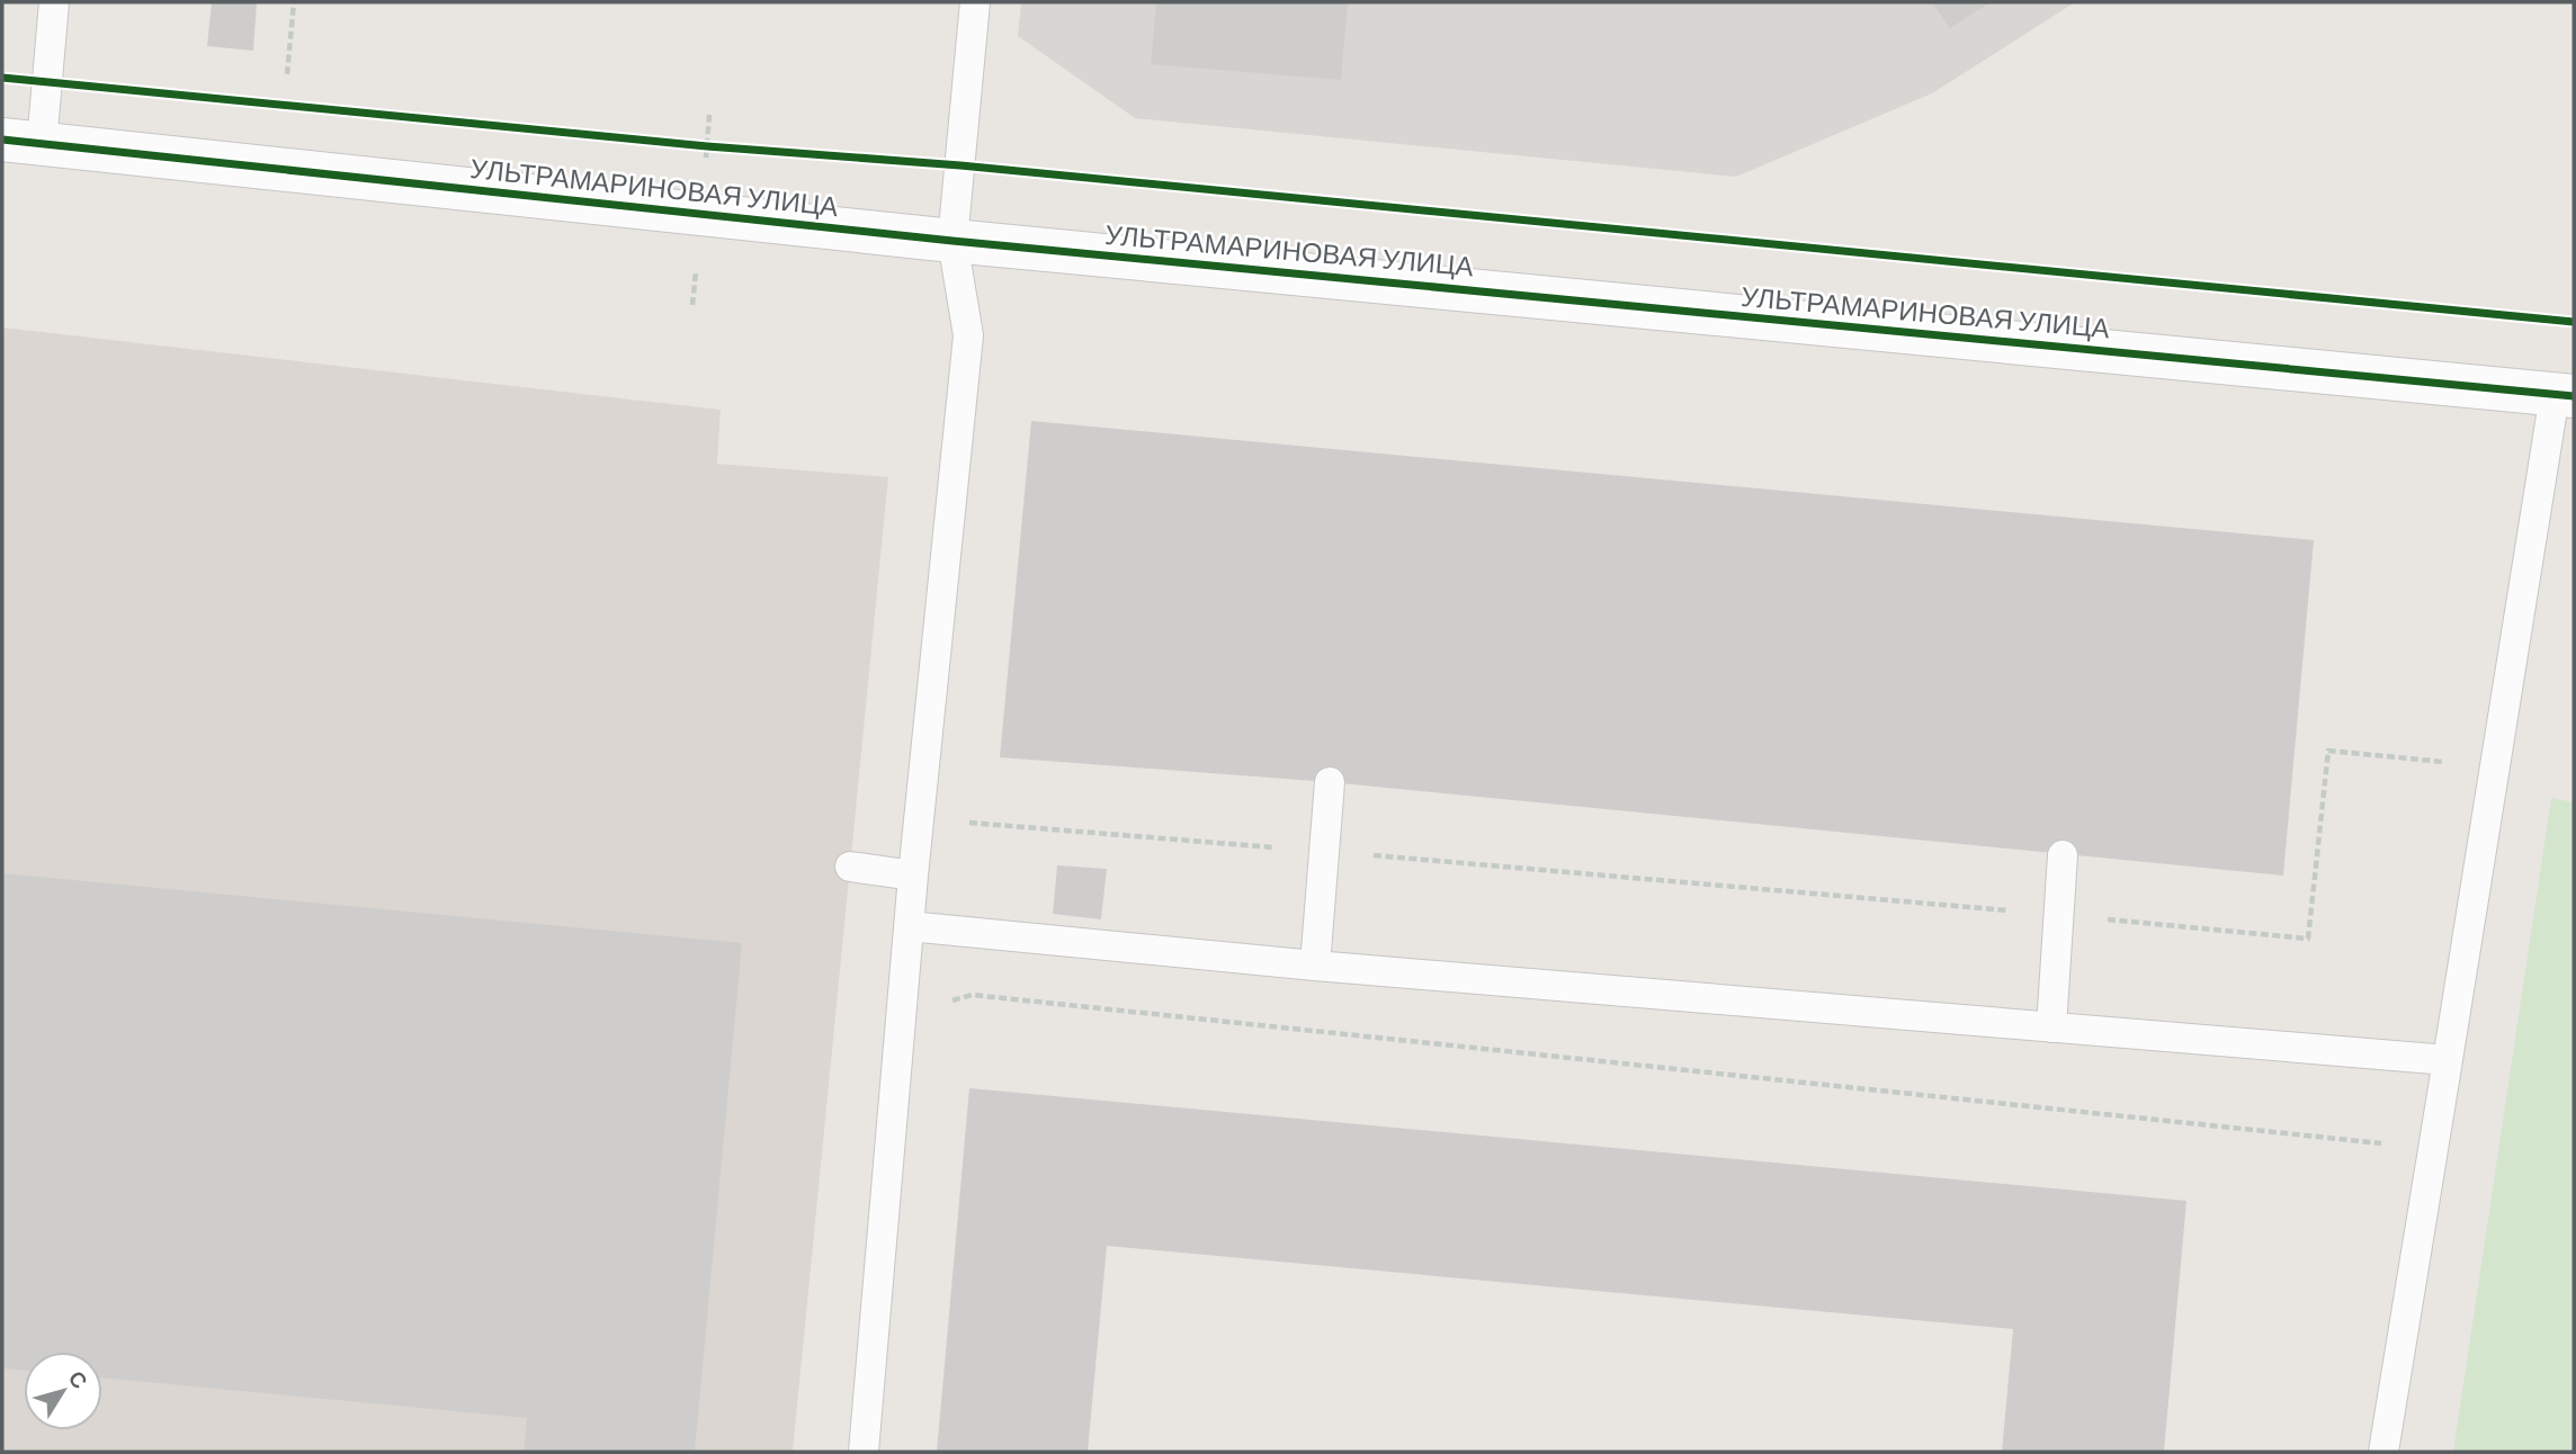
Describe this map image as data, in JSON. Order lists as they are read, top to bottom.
{
  "streets": {
    "street": ["УЛЬТРАМАРИНОВАЯ УЛИЦА"]
  },
  "north": "top right"
}
